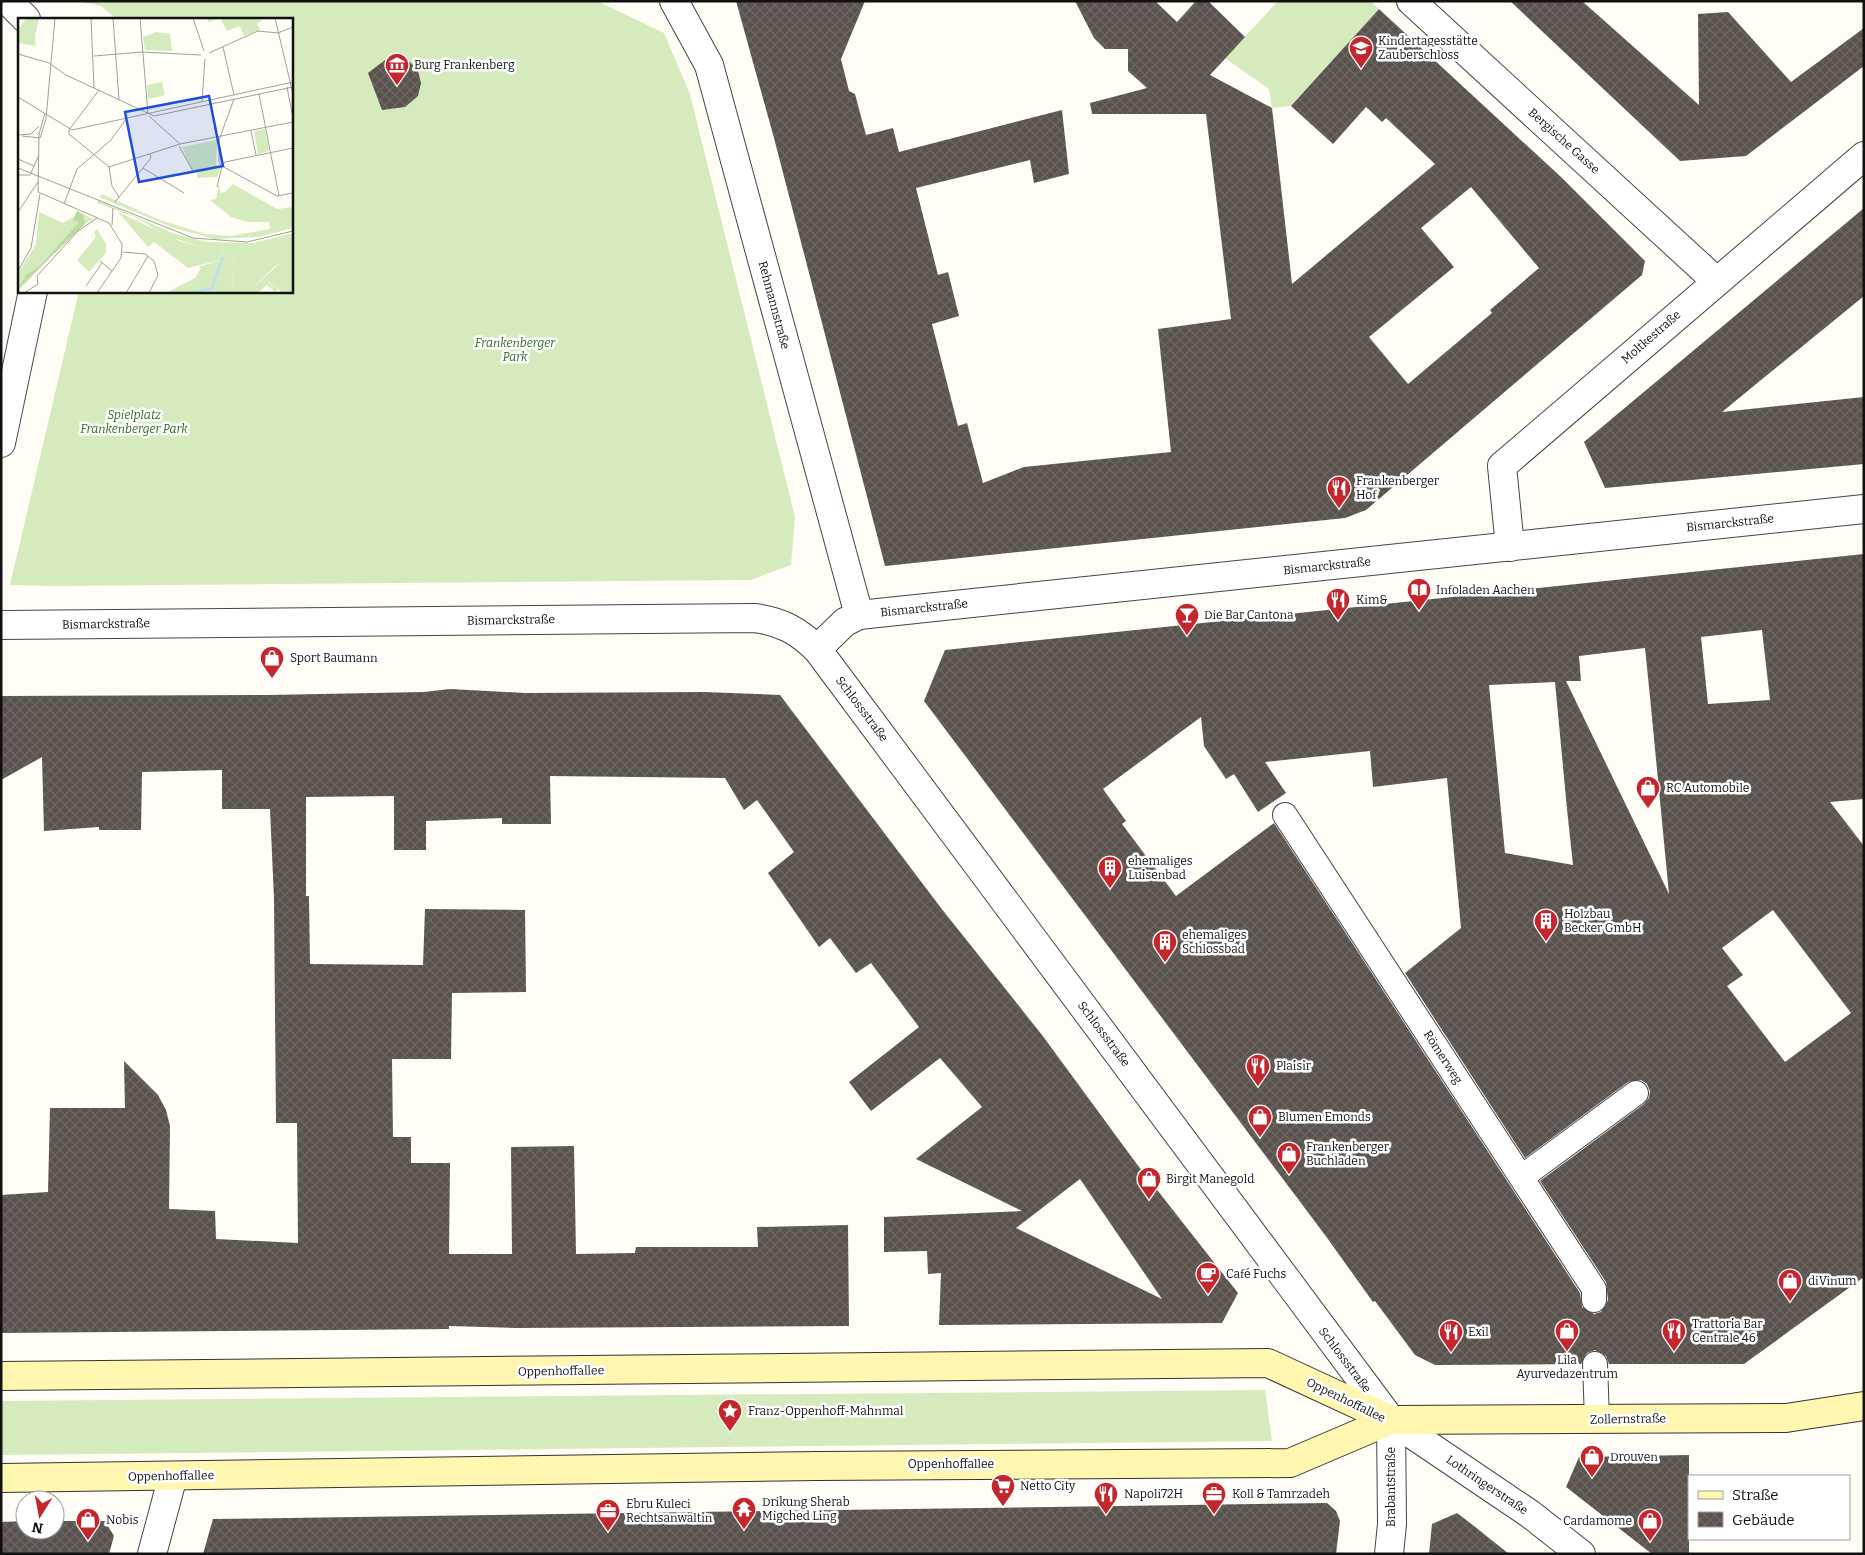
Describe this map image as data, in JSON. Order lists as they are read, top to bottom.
{
  "streets": {
    "street": [
      "Bergische Gasse",
      "Rehmannstraße",
      "Moltkestraße",
      "Bismarckstraße",
      "Schlossstraße",
      "Oppenhoffallee",
      "Zollernstraße",
      "Lothringerstraße",
      "Brabantstraße"
    ],
    "lane": ["Römerweg"]
  },
  "crossings": [
    ["Bergische Gasse", "Moltkestraße"],
    ["Rehmannstraße", "Bismarckstraße"],
    ["Moltkestraße", "Bismarckstraße"],
    ["Bismarckstraße", "Schlossstraße"],
    ["Schlossstraße", "Oppenhoffallee"],
    ["Schlossstraße", "Zollernstraße"],
    ["Schlossstraße", "Lothringerstraße"],
    ["Schlossstraße", "Brabantstraße"],
    ["Oppenhoffallee", "Zollernstraße"],
    ["Oppenhoffallee", "Lothringerstraße"],
    ["Oppenhoffallee", "Brabantstraße"],
    ["Zollernstraße", "Lothringerstraße"],
    ["Zollernstraße", "Brabantstraße"],
    ["Lothringerstraße", "Brabantstraße"]
  ],
  "parks": ["Frankenberger Park", "Spielplatz Frankenberger Park"],
  "places": {
    "school or university": ["Kindertagesstätte Zauberschloss"],
    "museum": ["Burg Frankenberg"],
    "restaurant": [
      "Frankenberger Hof",
      "Kim&",
      "Plaisir",
      "Trattoria Bar Centrale 46",
      "Exil",
      "Napoli72H"
    ],
    "library": ["Infoladen Aachen"],
    "bar": ["Die Bar Cantona"],
    "shop": [
      "Sport Baumann",
      "RC Automobile",
      "Blumen Emonds",
      "Frankenberger Buchladen",
      "Birgit Manegold",
      "diVinum",
      "Lila Ayurvedazentrum",
      "Drouven",
      "Nobis",
      "Cardamome"
    ],
    "building": ["ehemaliges Luisenbad", "Holzbau Becker GmbH", "ehemaliges Schlossbad"],
    "cafe": ["Café Fuchs"],
    "place": ["Franz-Oppenhoff-Mahnmal"],
    "supermarket": ["Netto City"],
    "office": ["Koll & Tamrzadeh", "Ebru Kuleci Rechtsanwältin"],
    "temple": ["Drikung Sherab Migched Ling"]
  },
  "legend": ["Straße", "Gebäude"],
  "north": "bottom"
}
